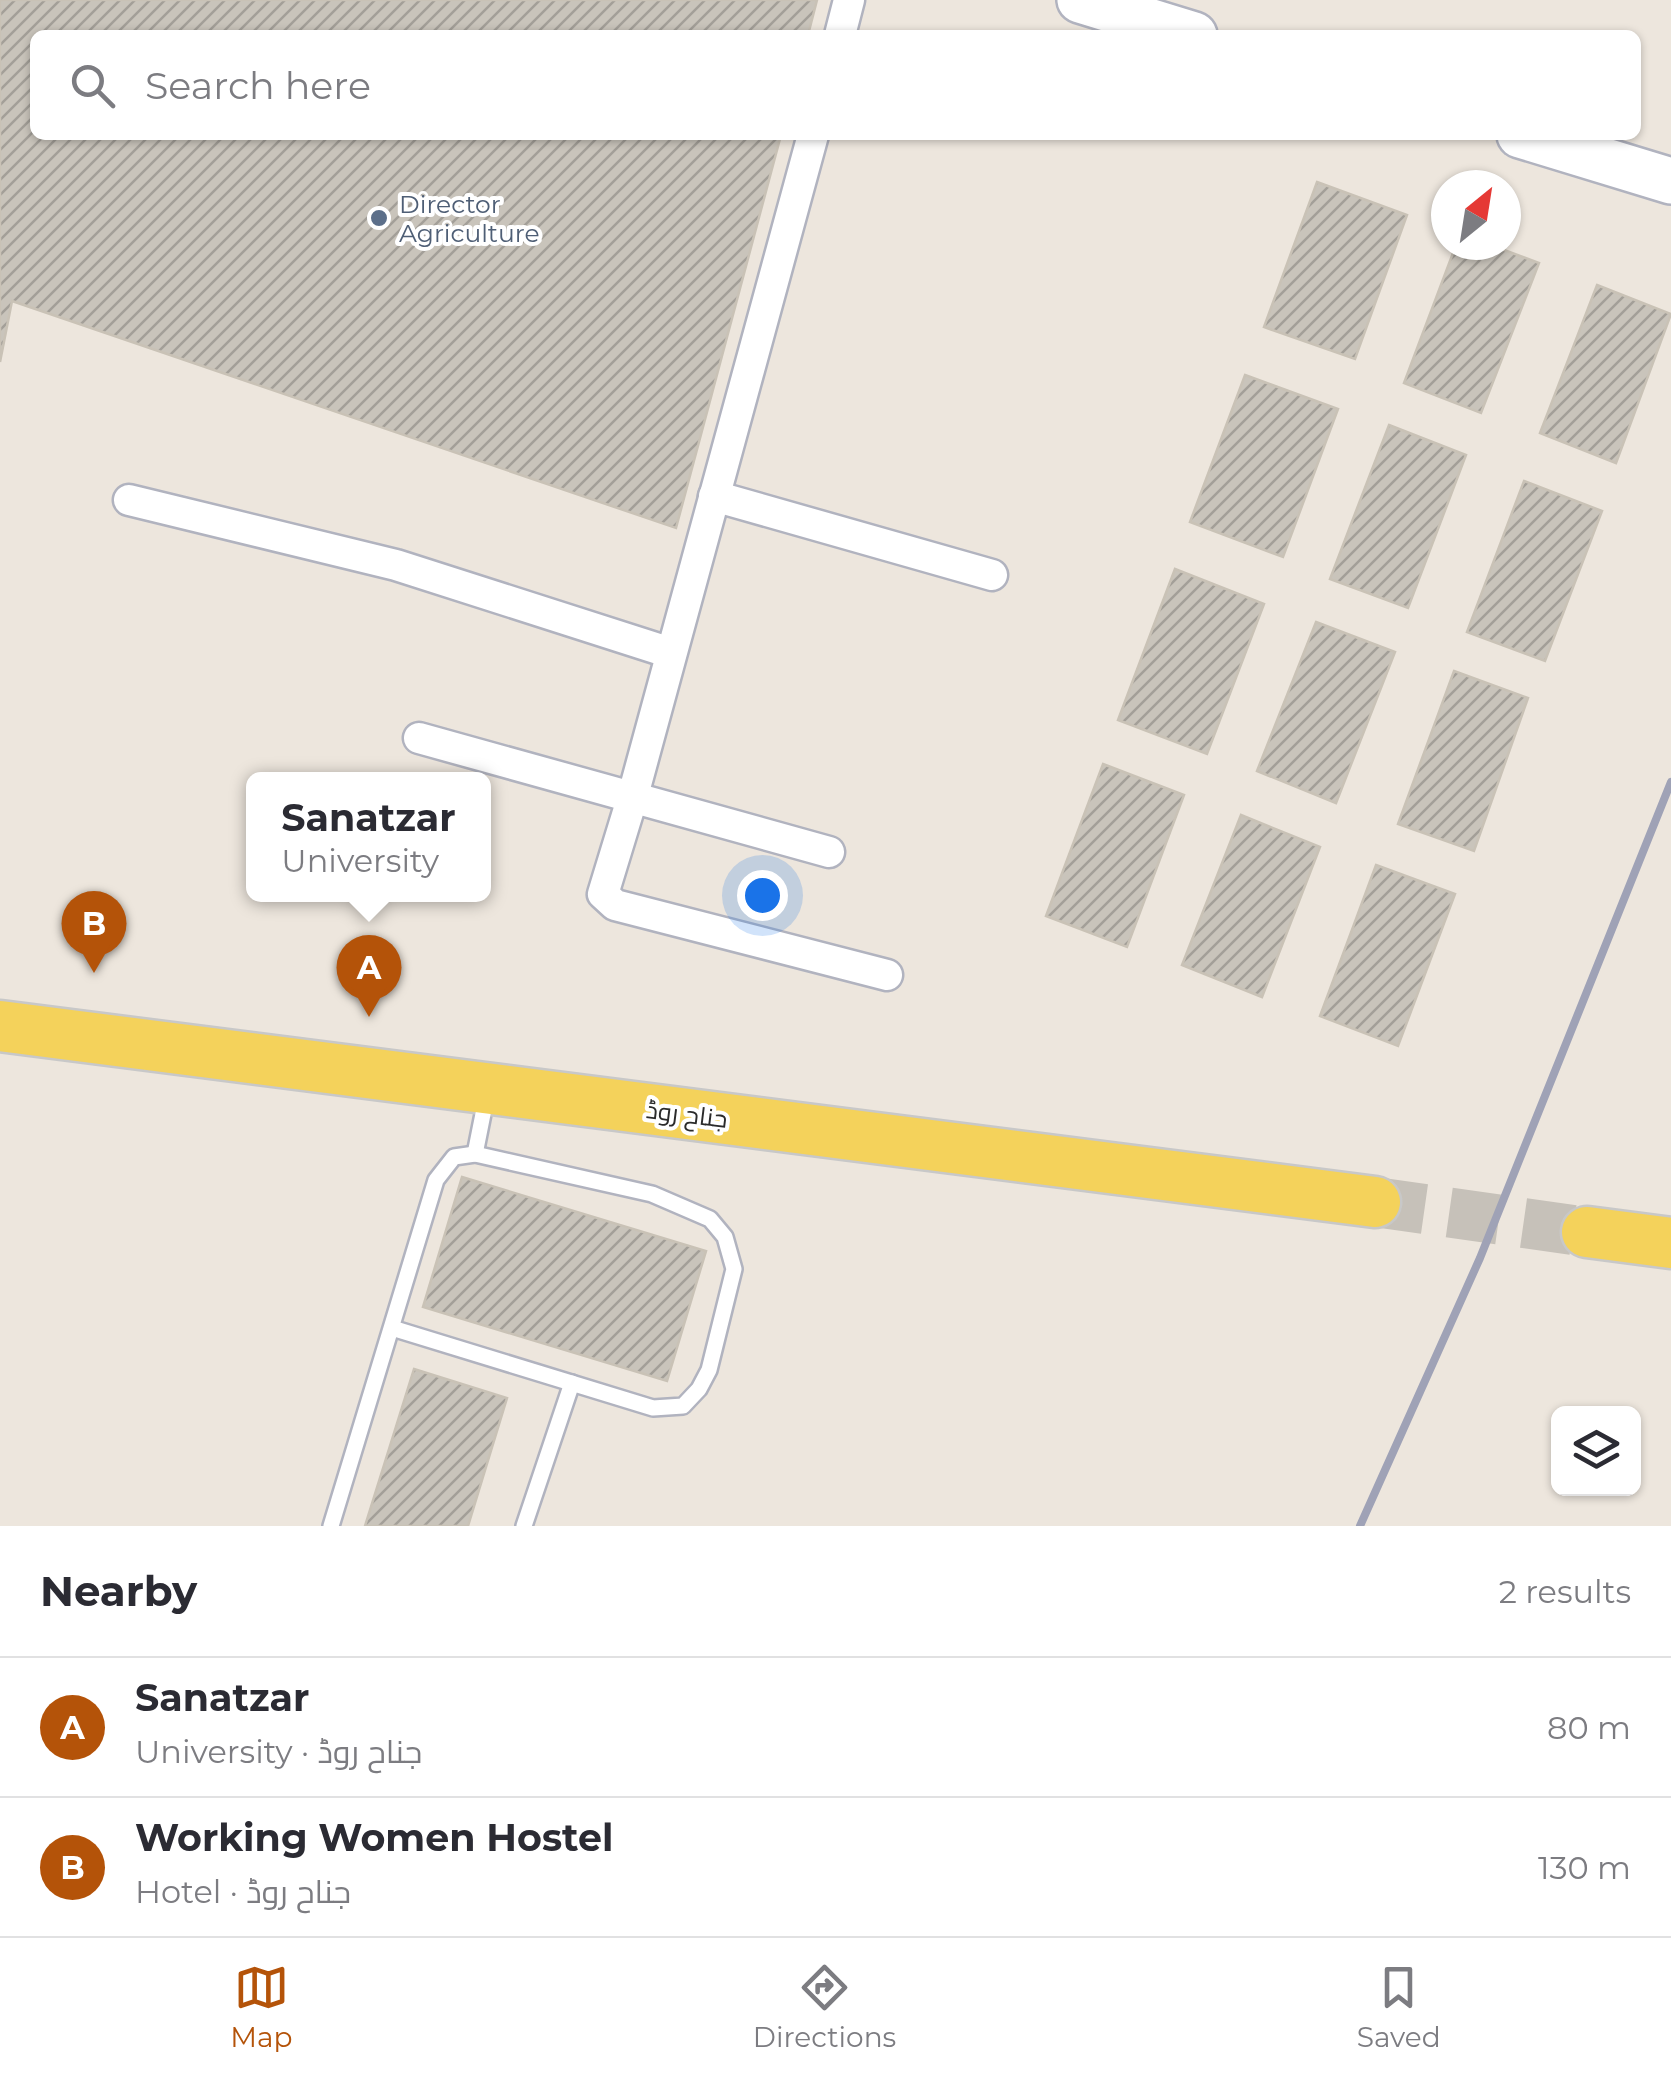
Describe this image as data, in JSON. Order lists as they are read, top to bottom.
{
  "streets": {
    "main road": ["جناح روڈ"]
  },
  "places": ["Director Agriculture"],
  "north": "top right",
  "page": {
    "search": "Search here",
    "popup": ["Sanatzar", "University"],
    "pins": ["B", "A"],
    "heading": ["Nearby", "2 results"],
    "list": [
      {
        "mark": "A",
        "name": "Sanatzar",
        "note": "University · جناح روڈ",
        "value": "80 m"
      },
      {
        "mark": "B",
        "name": "Working Women Hostel",
        "note": "Hotel · جناح روڈ",
        "value": "130 m"
      }
    ],
    "nav": ["Map", "Directions", "Saved"]
  }
}
